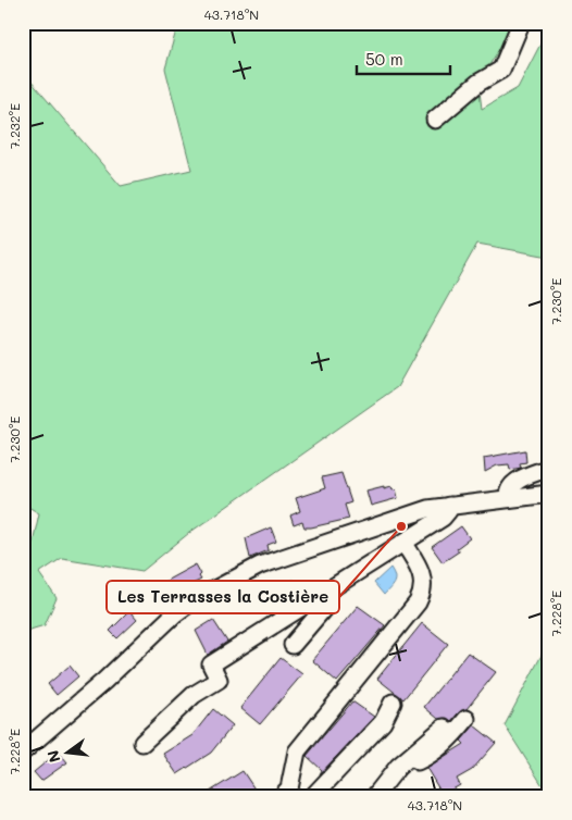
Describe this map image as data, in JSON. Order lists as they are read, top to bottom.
{
  "places": ["Les Terrasses la Costière"],
  "scale_bar": "50 m",
  "north": "left",
  "coordinates": [
    "43.718°N",
    "7.232°E",
    "7.230°E",
    "7.228°E"
  ]
}
